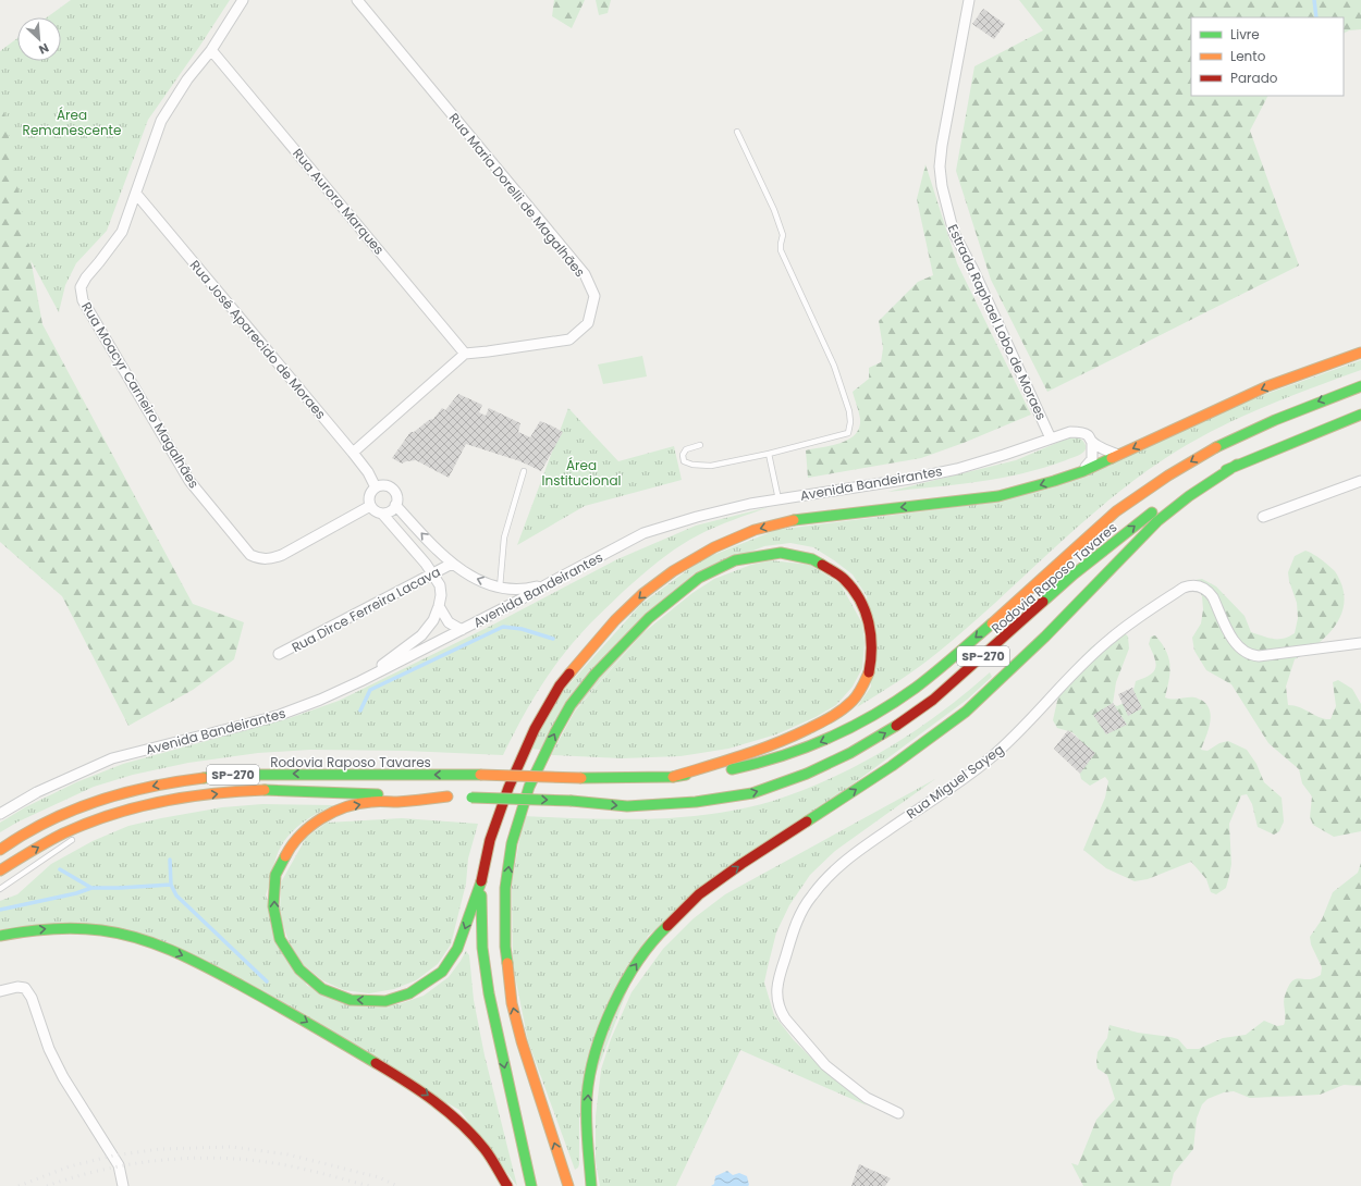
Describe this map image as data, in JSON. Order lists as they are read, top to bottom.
{
  "streets": {
    "highway": ["Rodovia Raposo Tavares", "SP-270"],
    "street": [
      "Rua Maria Dorelli de Magalhães",
      "Rua Aurora Marques",
      "Estrada Raphael Lobo de Moraes",
      "Rua José Aparecido de Moraes",
      "Rua Moacyr Carneiro Magalhães",
      "Avenida Bandeirantes",
      "Rua Dirce Ferreira Lacava",
      "Rua Miguel Sayeg"
    ]
  },
  "crossings": [
    ["Rua Maria Dorelli de Magalhães", "Rua Aurora Marques"],
    ["Rua Aurora Marques", "Rua Moacyr Carneiro Magalhães"],
    ["Estrada Raphael Lobo de Moraes", "Avenida Bandeirantes"],
    ["Rua José Aparecido de Moraes", "Rua Moacyr Carneiro Magalhães"],
    ["Rodovia Raposo Tavares", "SP-270"]
  ],
  "parks": ["Área Remanescente", "Área Institucional"],
  "legend": ["Livre", "Lento", "Parado"],
  "north": "bottom right"
}
